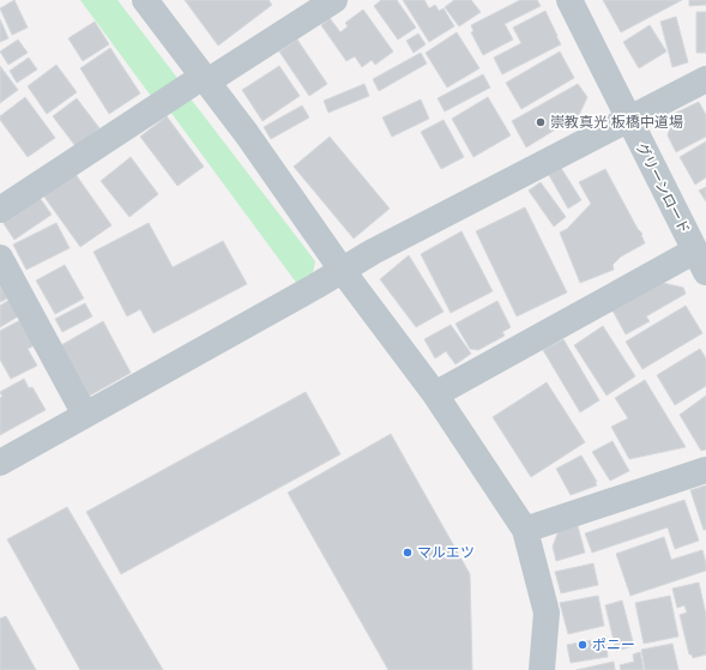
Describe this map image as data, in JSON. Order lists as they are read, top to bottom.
{
  "streets": {
    "street": ["グリーンロード"]
  },
  "places": ["崇教真光 板橋中道場", "マルエツ", "ポニー"]
}
